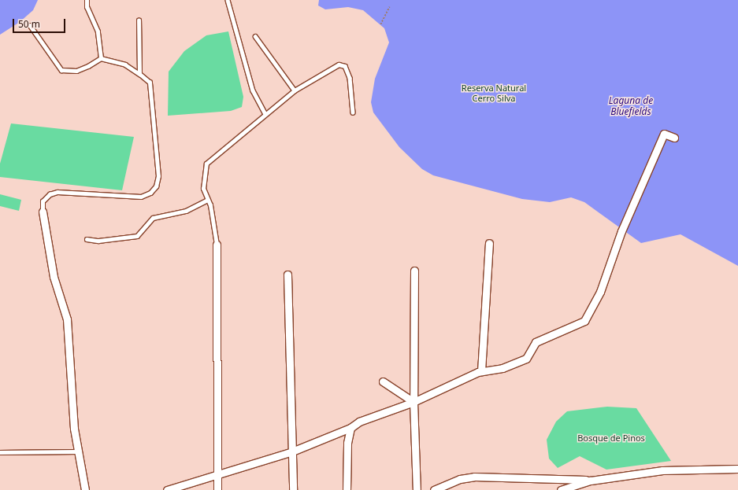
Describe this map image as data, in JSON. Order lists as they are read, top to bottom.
{
  "water": ["Laguna de Bluefields"],
  "parks": ["Reserva Natural Cerro Silva", "Bosque de Pinos"],
  "scale_bar": "50 m"
}
